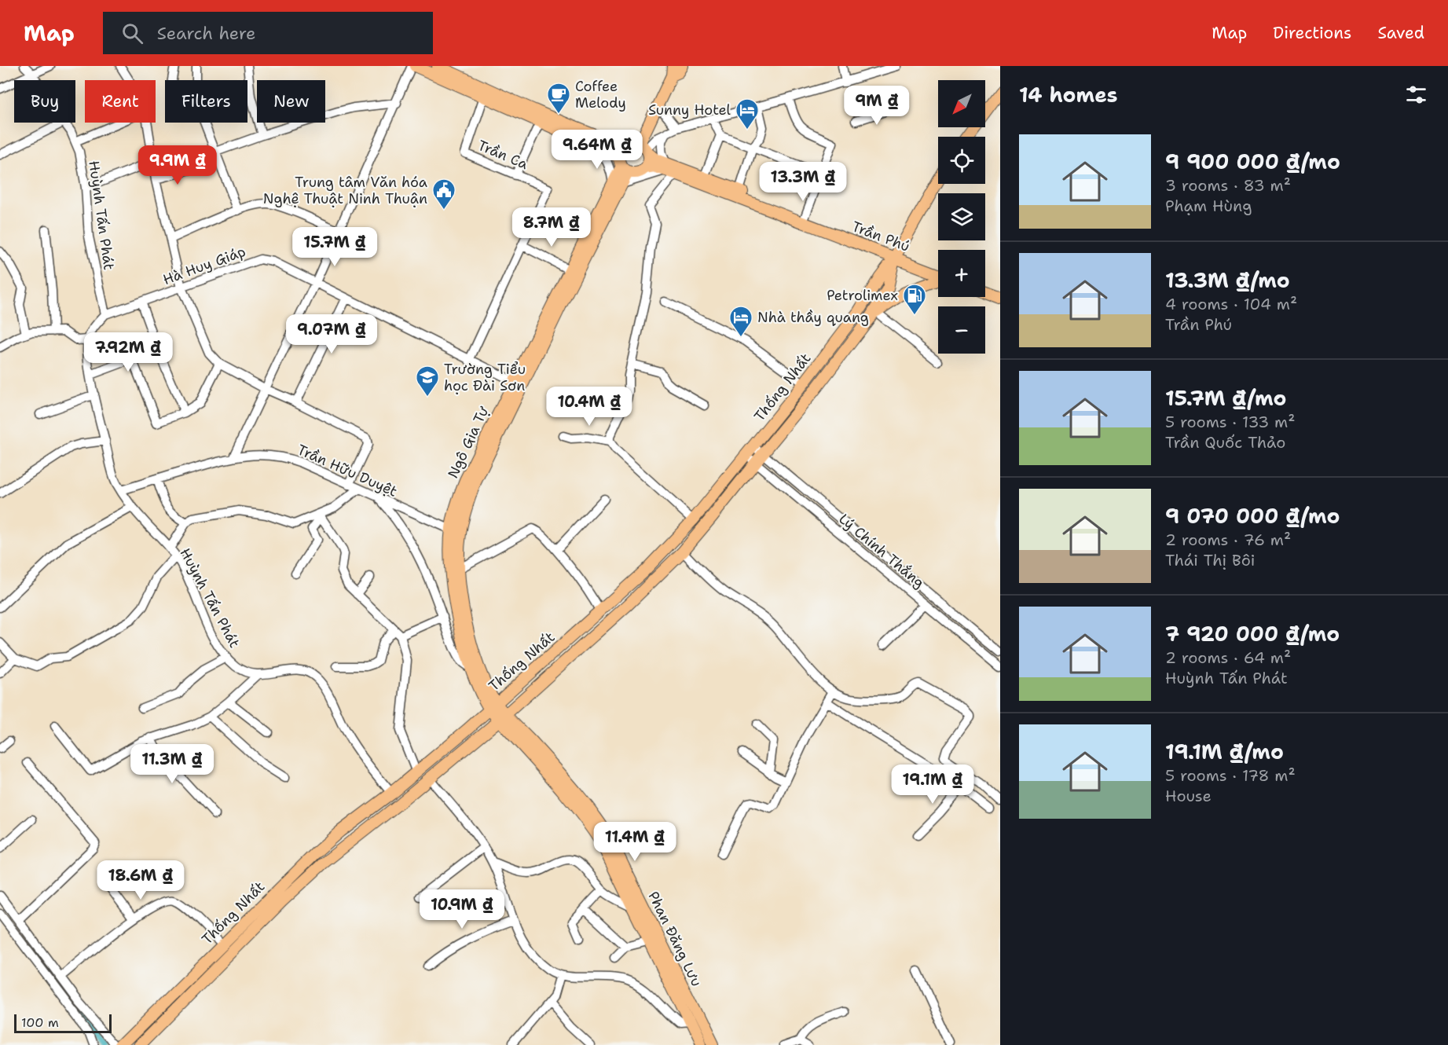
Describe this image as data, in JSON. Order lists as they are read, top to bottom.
{
  "streets": {
    "main road": [
      "Trần Phú",
      "Thống Nhất",
      "Ngô Gia Tự",
      "Phan Đăng Lưu"
    ],
    "street": [
      "Trần Ca",
      "Huỳnh Tấn Phát",
      "Hà Huy Giáp",
      "Trần Hữu Duyệt",
      "Lý Chính Thắng"
    ]
  },
  "crossings": [
    ["Trần Ca", "Hà Huy Giáp"],
    ["Huỳnh Tấn Phát", "Hà Huy Giáp"],
    ["Huỳnh Tấn Phát", "Thống Nhất"],
    ["Huỳnh Tấn Phát", "Trần Hữu Duyệt"],
    ["Trần Phú", "Thống Nhất"],
    ["Trần Phú", "Ngô Gia Tự"],
    ["Hà Huy Giáp", "Ngô Gia Tự"],
    ["Thống Nhất", "Ngô Gia Tự"],
    ["Thống Nhất", "Lý Chính Thắng"],
    ["Thống Nhất", "Phan Đăng Lưu"],
    ["Ngô Gia Tự", "Trần Hữu Duyệt"],
    ["Ngô Gia Tự", "Phan Đăng Lưu"]
  ],
  "places": {
    "cafe": ["Coffee Melody"],
    "hotel": ["Sunny Hotel", "Nhà thầy quang"],
    "public building": ["Trung tâm Văn hóa Nghệ Thuật Ninh Thuận"],
    "fuel station": ["Petrolimex"],
    "school or university": ["Trường Tiểu học Đài Sơn"]
  },
  "scale_bar": "100 m",
  "north": "bottom left",
  "page": {
    "header": "Map",
    "search": "Search here",
    "nav": ["Map", "Directions", "Saved"],
    "heading": "14 homes",
    "map_buttons": ["+", "−"],
    "chip": [
      "Buy",
      "Rent",
      "Filters",
      "New"
    ],
    "price": [
      "9M ₫",
      "9.64M ₫",
      "9.9M ₫",
      "13.3M ₫",
      "8.7M ₫",
      "15.7M ₫",
      "9.07M ₫",
      "7.92M ₫",
      "10.4M ₫",
      "11.3M ₫",
      "19.1M ₫",
      "11.4M ₫",
      "18.6M ₫",
      "10.9M ₫"
    ],
    "list": [
      {
        "name": "9 900 000 ₫/mo",
        "note": "3 rooms · 83 m² · Phạm Hùng"
      },
      {
        "name": "13.3M ₫/mo",
        "note": "4 rooms · 104 m² · Trần Phú"
      },
      {
        "name": "15.7M ₫/mo",
        "note": "5 rooms · 133 m² · Trần Quốc Thảo"
      },
      {
        "name": "9 070 000 ₫/mo",
        "note": "2 rooms · 76 m² · Thái Thị Bôi"
      },
      {
        "name": "7 920 000 ₫/mo",
        "note": "2 rooms · 64 m² · Huỳnh Tấn Phát"
      },
      {
        "name": "19.1M ₫/mo",
        "note": "5 rooms · 178 m² · House"
      }
    ],
    "scale": "100 m"
  }
}
